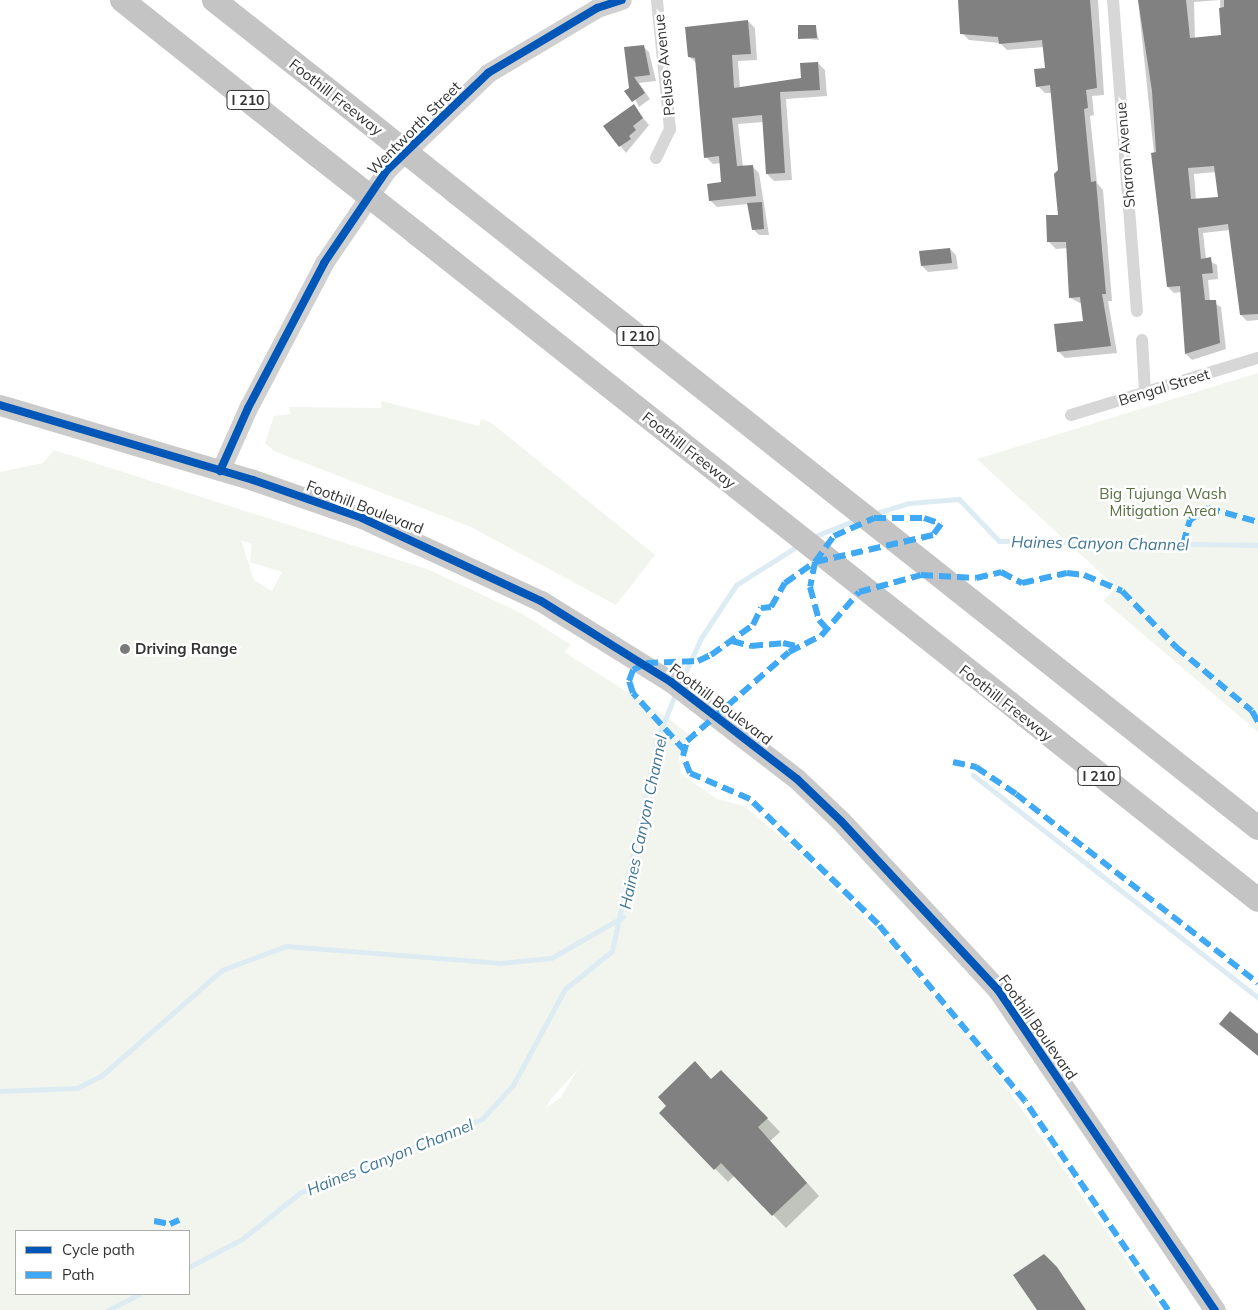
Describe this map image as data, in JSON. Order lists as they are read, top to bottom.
{
  "streets": {
    "highway": ["Foothill Freeway", "I 210"],
    "main road": ["Wentworth Street", "Foothill Boulevard"],
    "street": ["Peluso Avenue", "Sharon Avenue", "Bengal Street"]
  },
  "crossings": [
    ["Wentworth Street", "Foothill Boulevard"]
  ],
  "water": ["Haines Canyon Channel"],
  "parks": ["Big Tujunga Wash Mitigation Area"],
  "places": ["Driving Range"],
  "legend": ["Cycle path", "Path"]
}
